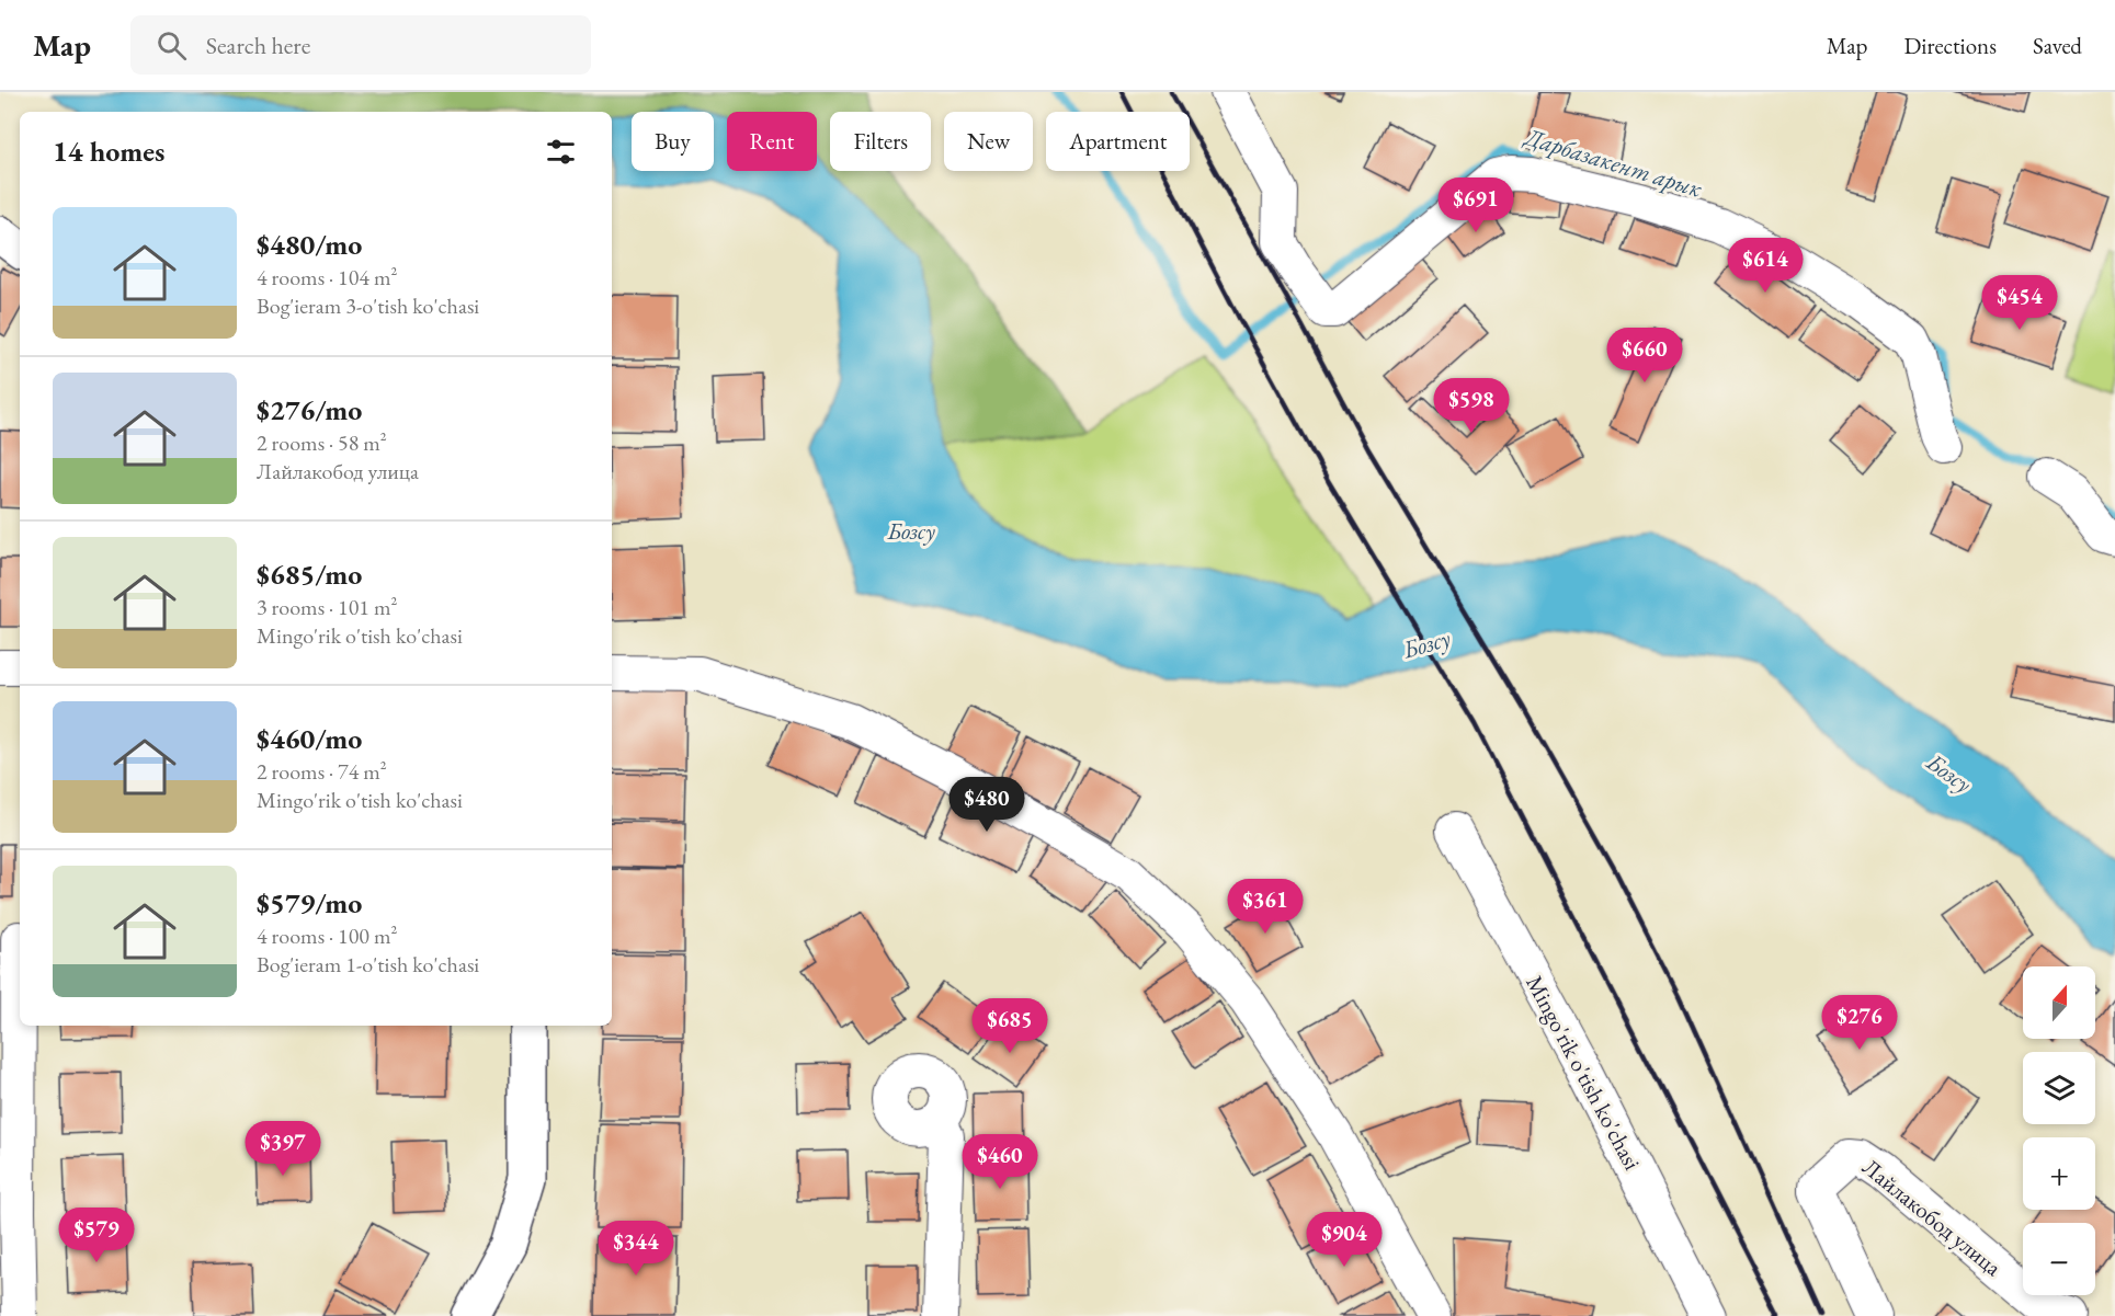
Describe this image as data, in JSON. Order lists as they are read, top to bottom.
{
  "streets": {
    "street": ["Mingo'rik o'tish ko'chasi", "Лайлакобод улица"]
  },
  "water": ["Дарбазакент арык", "Бозсу"],
  "north": "top",
  "page": {
    "header": "Map",
    "search": "Search here",
    "nav": ["Map", "Directions", "Saved"],
    "chip": [
      "Buy",
      "Rent",
      "Filters",
      "New",
      "Apartment"
    ],
    "heading": "14 homes",
    "price": [
      "$691",
      "$614",
      "$454",
      "$660",
      "$598",
      "$480",
      "$361",
      "$276",
      "$685",
      "$397",
      "$460",
      "$579",
      "$904",
      "$344"
    ],
    "list": [
      {
        "name": "$480/mo",
        "note": "4 rooms · 104 m² · Bog'ieram 3-o'tish ko'chasi"
      },
      {
        "name": "$276/mo",
        "note": "2 rooms · 58 m² · Лайлакобод улица"
      },
      {
        "name": "$685/mo",
        "note": "3 rooms · 101 m² · Mingo'rik o'tish ko'chasi"
      },
      {
        "name": "$460/mo",
        "note": "2 rooms · 74 m² · Mingo'rik o'tish ko'chasi"
      },
      {
        "name": "$579/mo",
        "note": "4 rooms · 100 m² · Bog'ieram 1-o'tish ko'chasi"
      }
    ],
    "map_buttons": ["+", "−"]
  }
}
